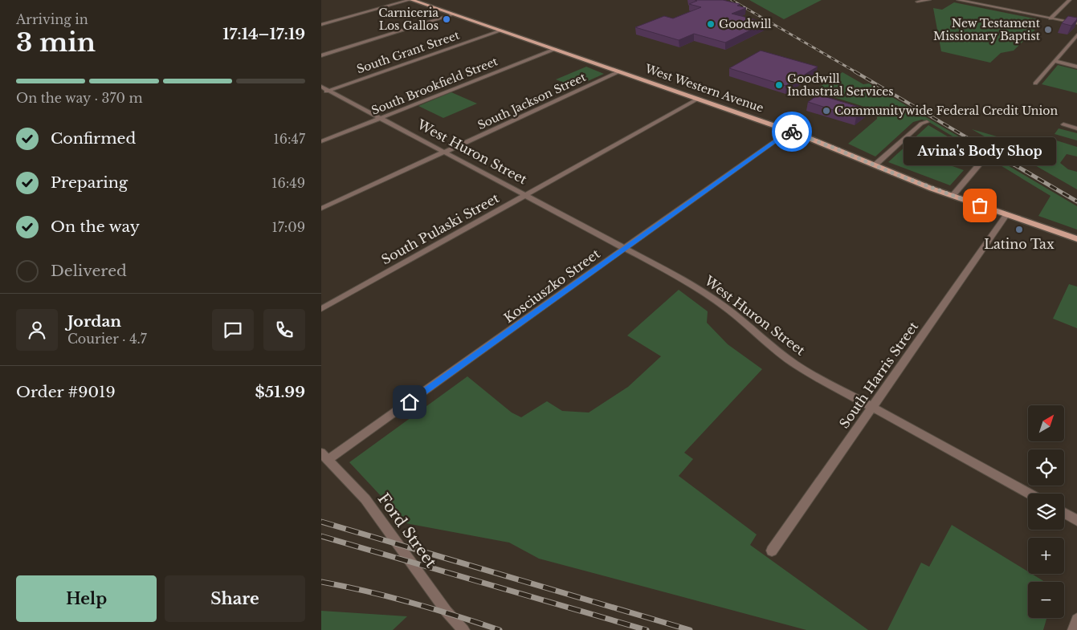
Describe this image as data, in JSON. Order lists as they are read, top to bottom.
{
  "streets": {
    "main road": ["West Western Avenue"],
    "street": [
      "South Grant Street",
      "South Brookfield Street",
      "South Jackson Street",
      "West Huron Street",
      "South Pulaski Street",
      "Kosciuszko Street",
      "South Harris Street",
      "Ford Street"
    ]
  },
  "crossings": [
    ["South Grant Street", "West Western Avenue"],
    ["South Grant Street", "West Huron Street"],
    ["South Brookfield Street", "West Western Avenue"],
    ["South Brookfield Street", "West Huron Street"],
    ["West Western Avenue", "South Jackson Street"],
    ["West Western Avenue", "South Pulaski Street"],
    ["West Western Avenue", "Kosciuszko Street"],
    ["West Western Avenue", "South Harris Street"],
    ["South Jackson Street", "West Huron Street"],
    ["West Huron Street", "South Pulaski Street"],
    ["West Huron Street", "Kosciuszko Street"],
    ["West Huron Street", "South Harris Street"],
    ["Kosciuszko Street", "Ford Street"]
  ],
  "places": [
    "Carniceria Los Gallos",
    "Goodwill",
    "New Testament Missionary Baptist",
    "Goodwill Industrial Services",
    "Communitywide Federal Credit Union",
    "Avina's Body Shop",
    "Latino Tax"
  ],
  "north": "top right",
  "page": {
    "heading": ["3 min", "Arriving in", "17:14–17:19"],
    "panel": [
      "Jordan",
      "Courier · 4.7",
      "Order #9019",
      "$51.99"
    ],
    "bar": "On the way · 370 m",
    "list": [
      ["Confirmed", "16:47"],
      ["Preparing", "16:49"],
      ["On the way", "17:09"],
      "Delivered"
    ],
    "bubble": "Avina's Body Shop",
    "map_buttons": ["+", "−"],
    "buttons": ["Help", "Share"]
  }
}
